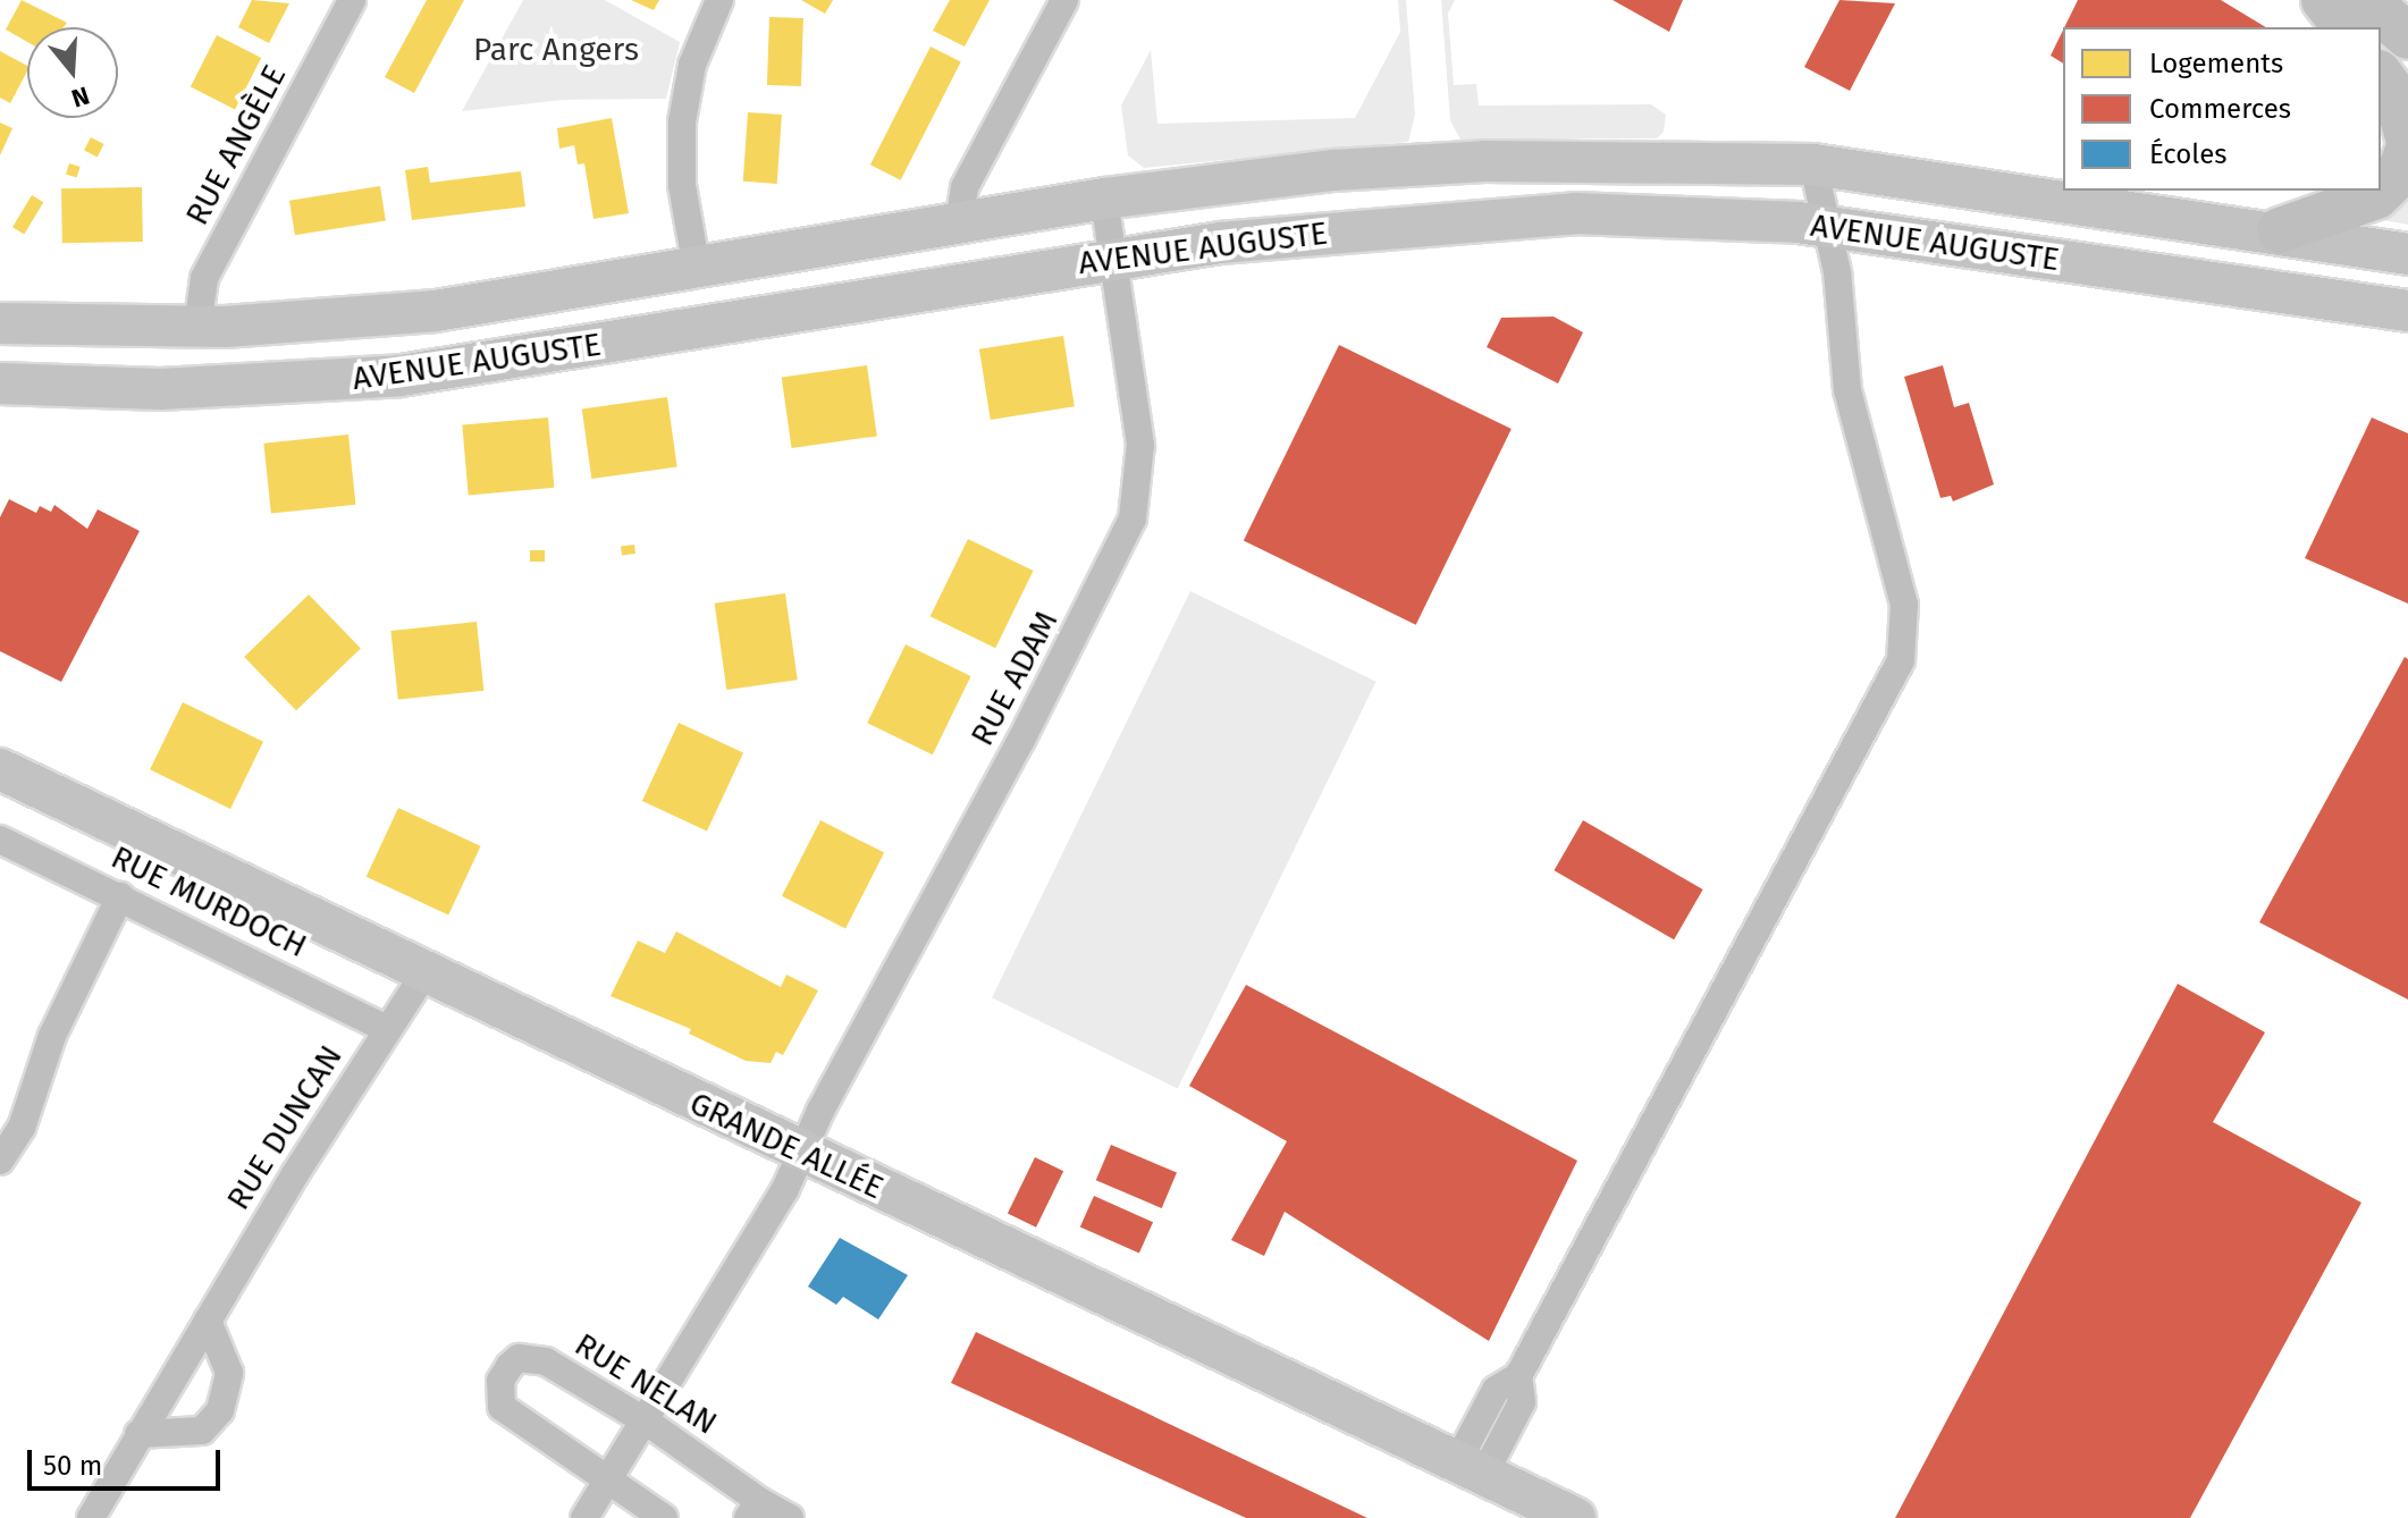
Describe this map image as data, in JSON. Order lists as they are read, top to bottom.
{
  "streets": {
    "main road": ["AVENUE AUGUSTE", "GRANDE ALLÉE"],
    "street": [
      "RUE ANGÈLE",
      "RUE ADAM",
      "RUE MURDOCH",
      "RUE DUNCAN",
      "RUE NELAN"
    ]
  },
  "crossings": [
    ["RUE ANGÈLE", "AVENUE AUGUSTE"],
    ["AVENUE AUGUSTE", "RUE ADAM"],
    ["RUE ADAM", "GRANDE ALLÉE"],
    ["RUE ADAM", "RUE NELAN"],
    ["RUE MURDOCH", "RUE DUNCAN"],
    ["RUE DUNCAN", "GRANDE ALLÉE"]
  ],
  "parks": ["Parc Angers"],
  "legend": ["Logements", "Commerces", "Écoles"],
  "scale_bar": "50 m",
  "north": "bottom"
}
